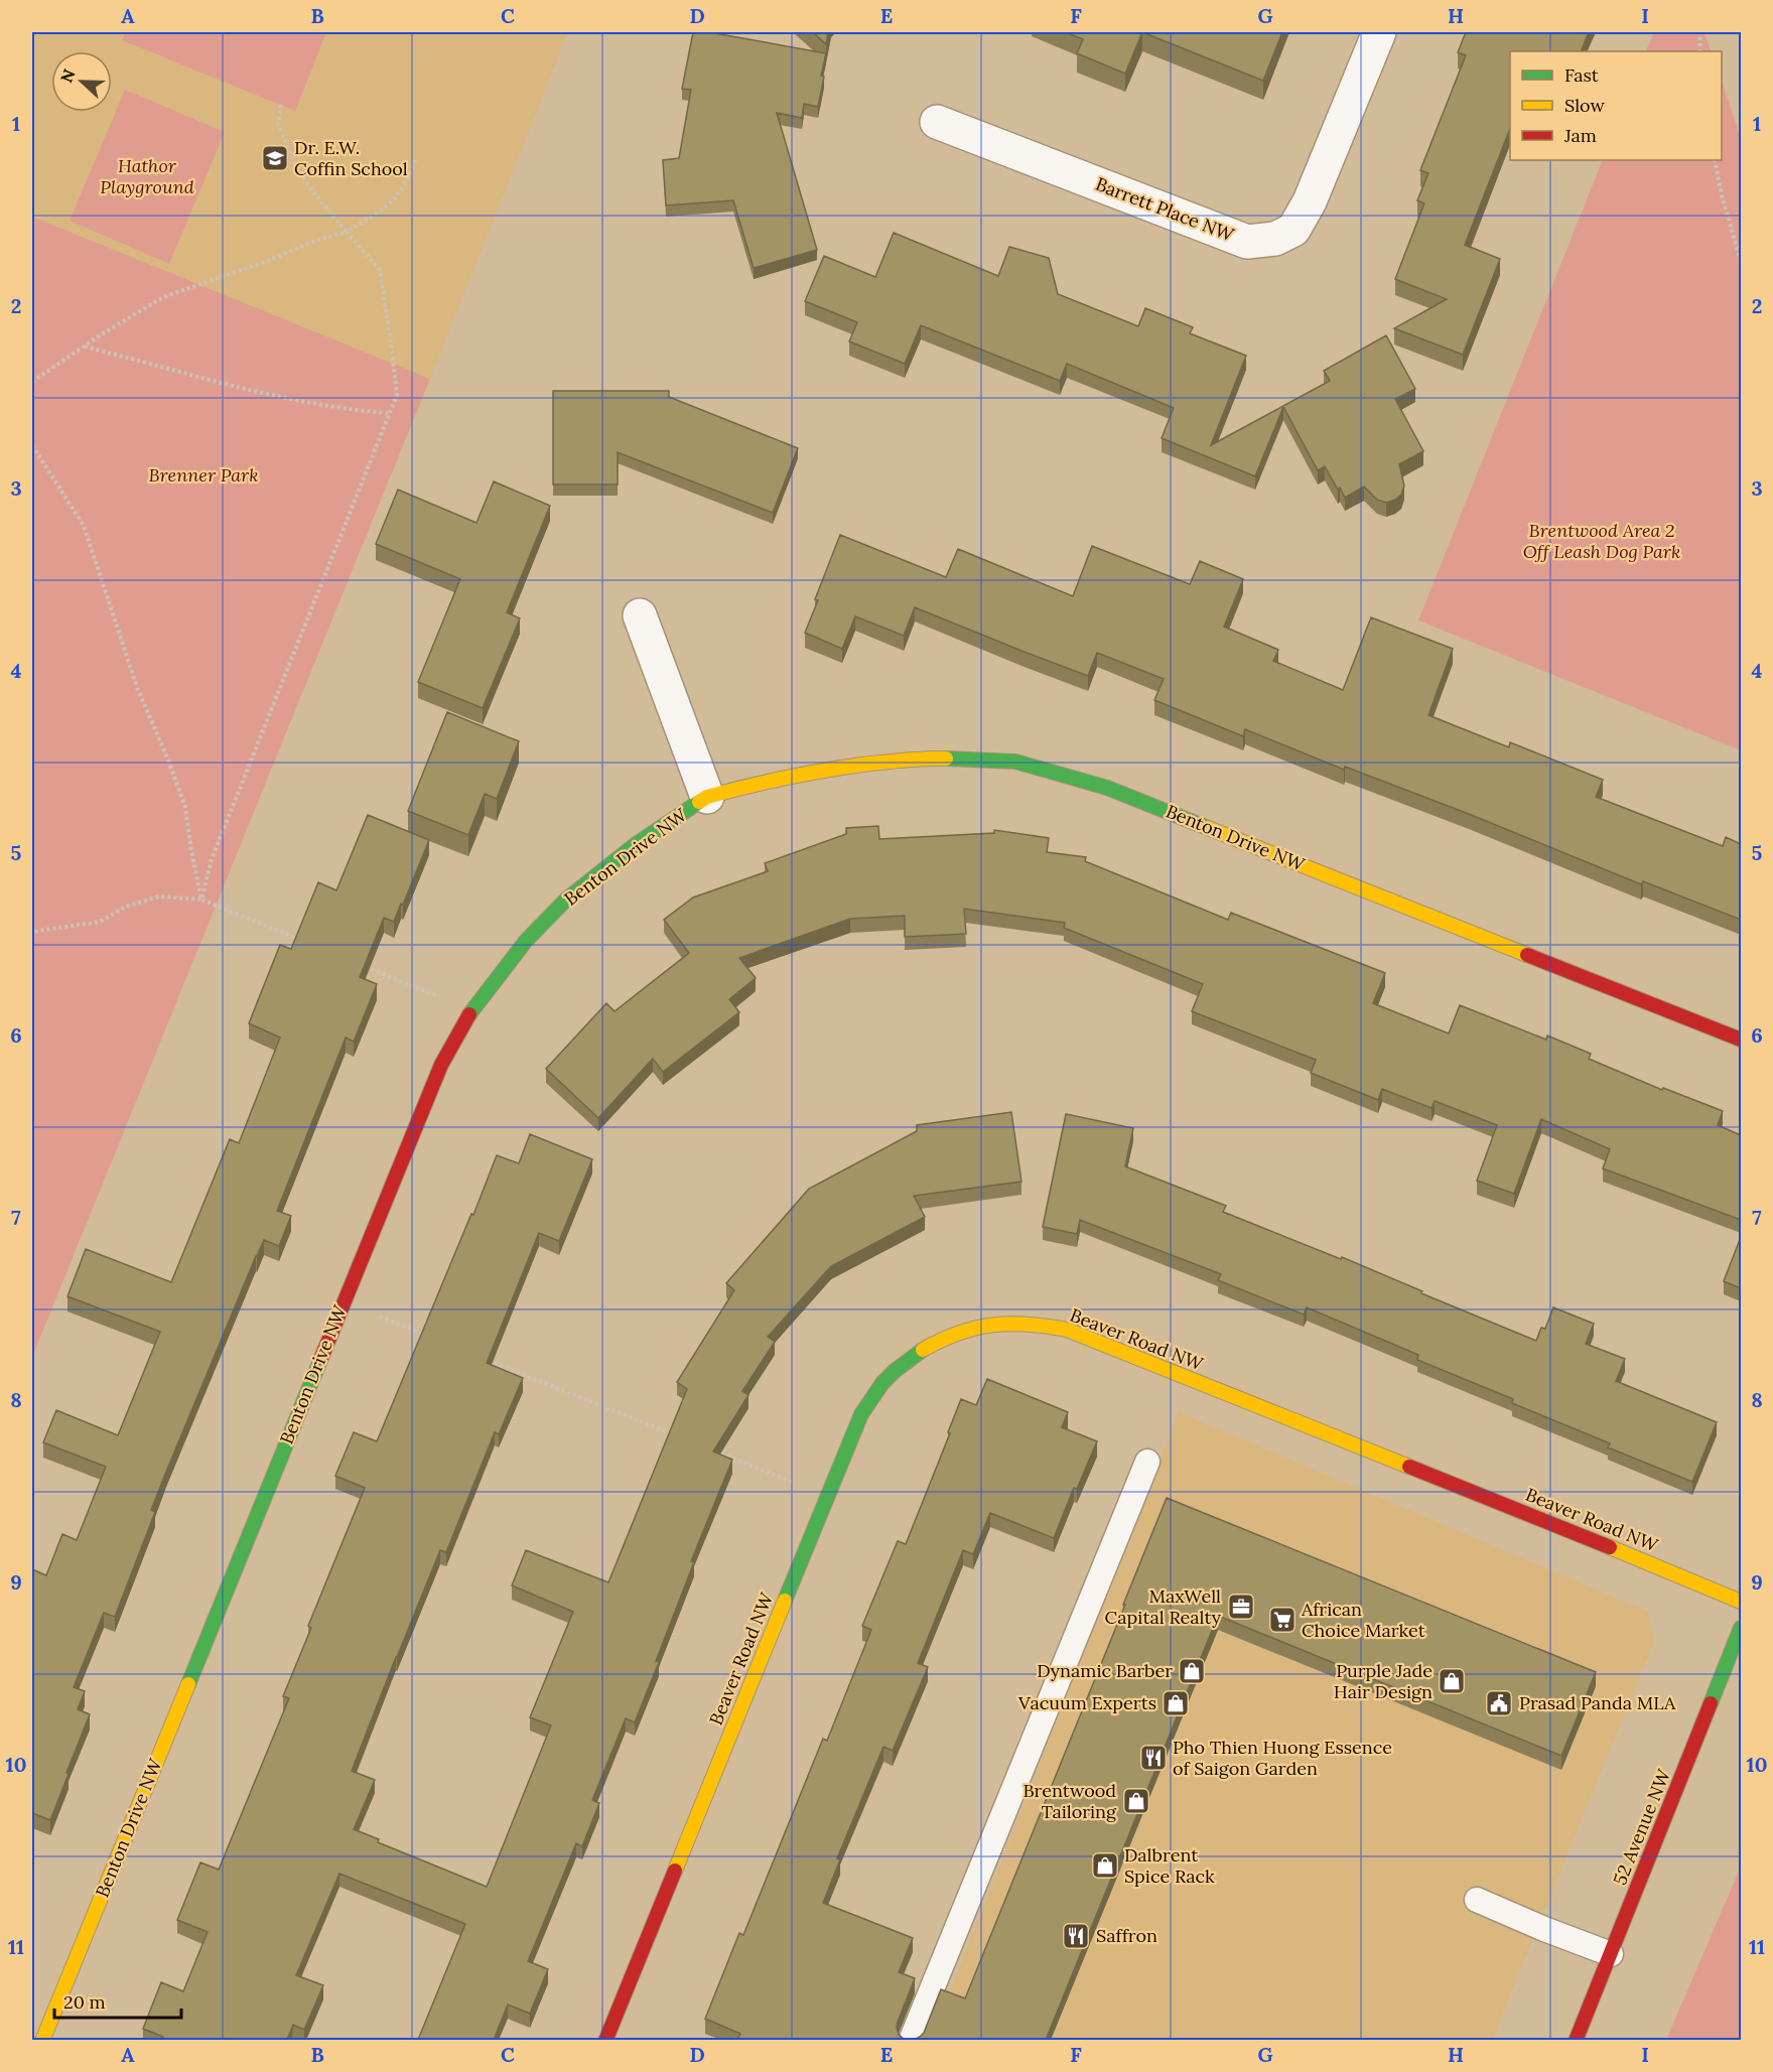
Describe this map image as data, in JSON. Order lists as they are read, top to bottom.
{
  "streets": {
    "street": [
      "Barrett Place NW",
      "Benton Drive NW",
      "Beaver Road NW",
      "52 Avenue NW"
    ]
  },
  "parks": ["Hathor Playground", "Brenner Park", "Brentwood Area 2 Off Leash Dog Park"],
  "places": {
    "school or university": ["Dr. E.W. Coffin School"],
    "office": ["MaxWell Capital Realty"],
    "supermarket": ["African Choice Market"],
    "shop": [
      "Dynamic Barber",
      "Purple Jade Hair Design",
      "Vacuum Experts",
      "Brentwood Tailoring",
      "Dalbrent Spice Rack"
    ],
    "public building": ["Prasad Panda MLA"],
    "restaurant": ["Pho Thien Huong Essence of Saigon Garden", "Saffron"]
  },
  "legend": ["Fast", "Slow", "Jam"],
  "scale_bar": "20 m",
  "north": "left",
  "grid": {
    "columns": [
      "A",
      "B",
      "C",
      "D",
      "E",
      "F",
      "G",
      "H",
      "I"
    ],
    "rows": [
      "1",
      "2",
      "3",
      "4",
      "5",
      "6",
      "7",
      "8",
      "9",
      "10",
      "11"
    ]
  }
}
